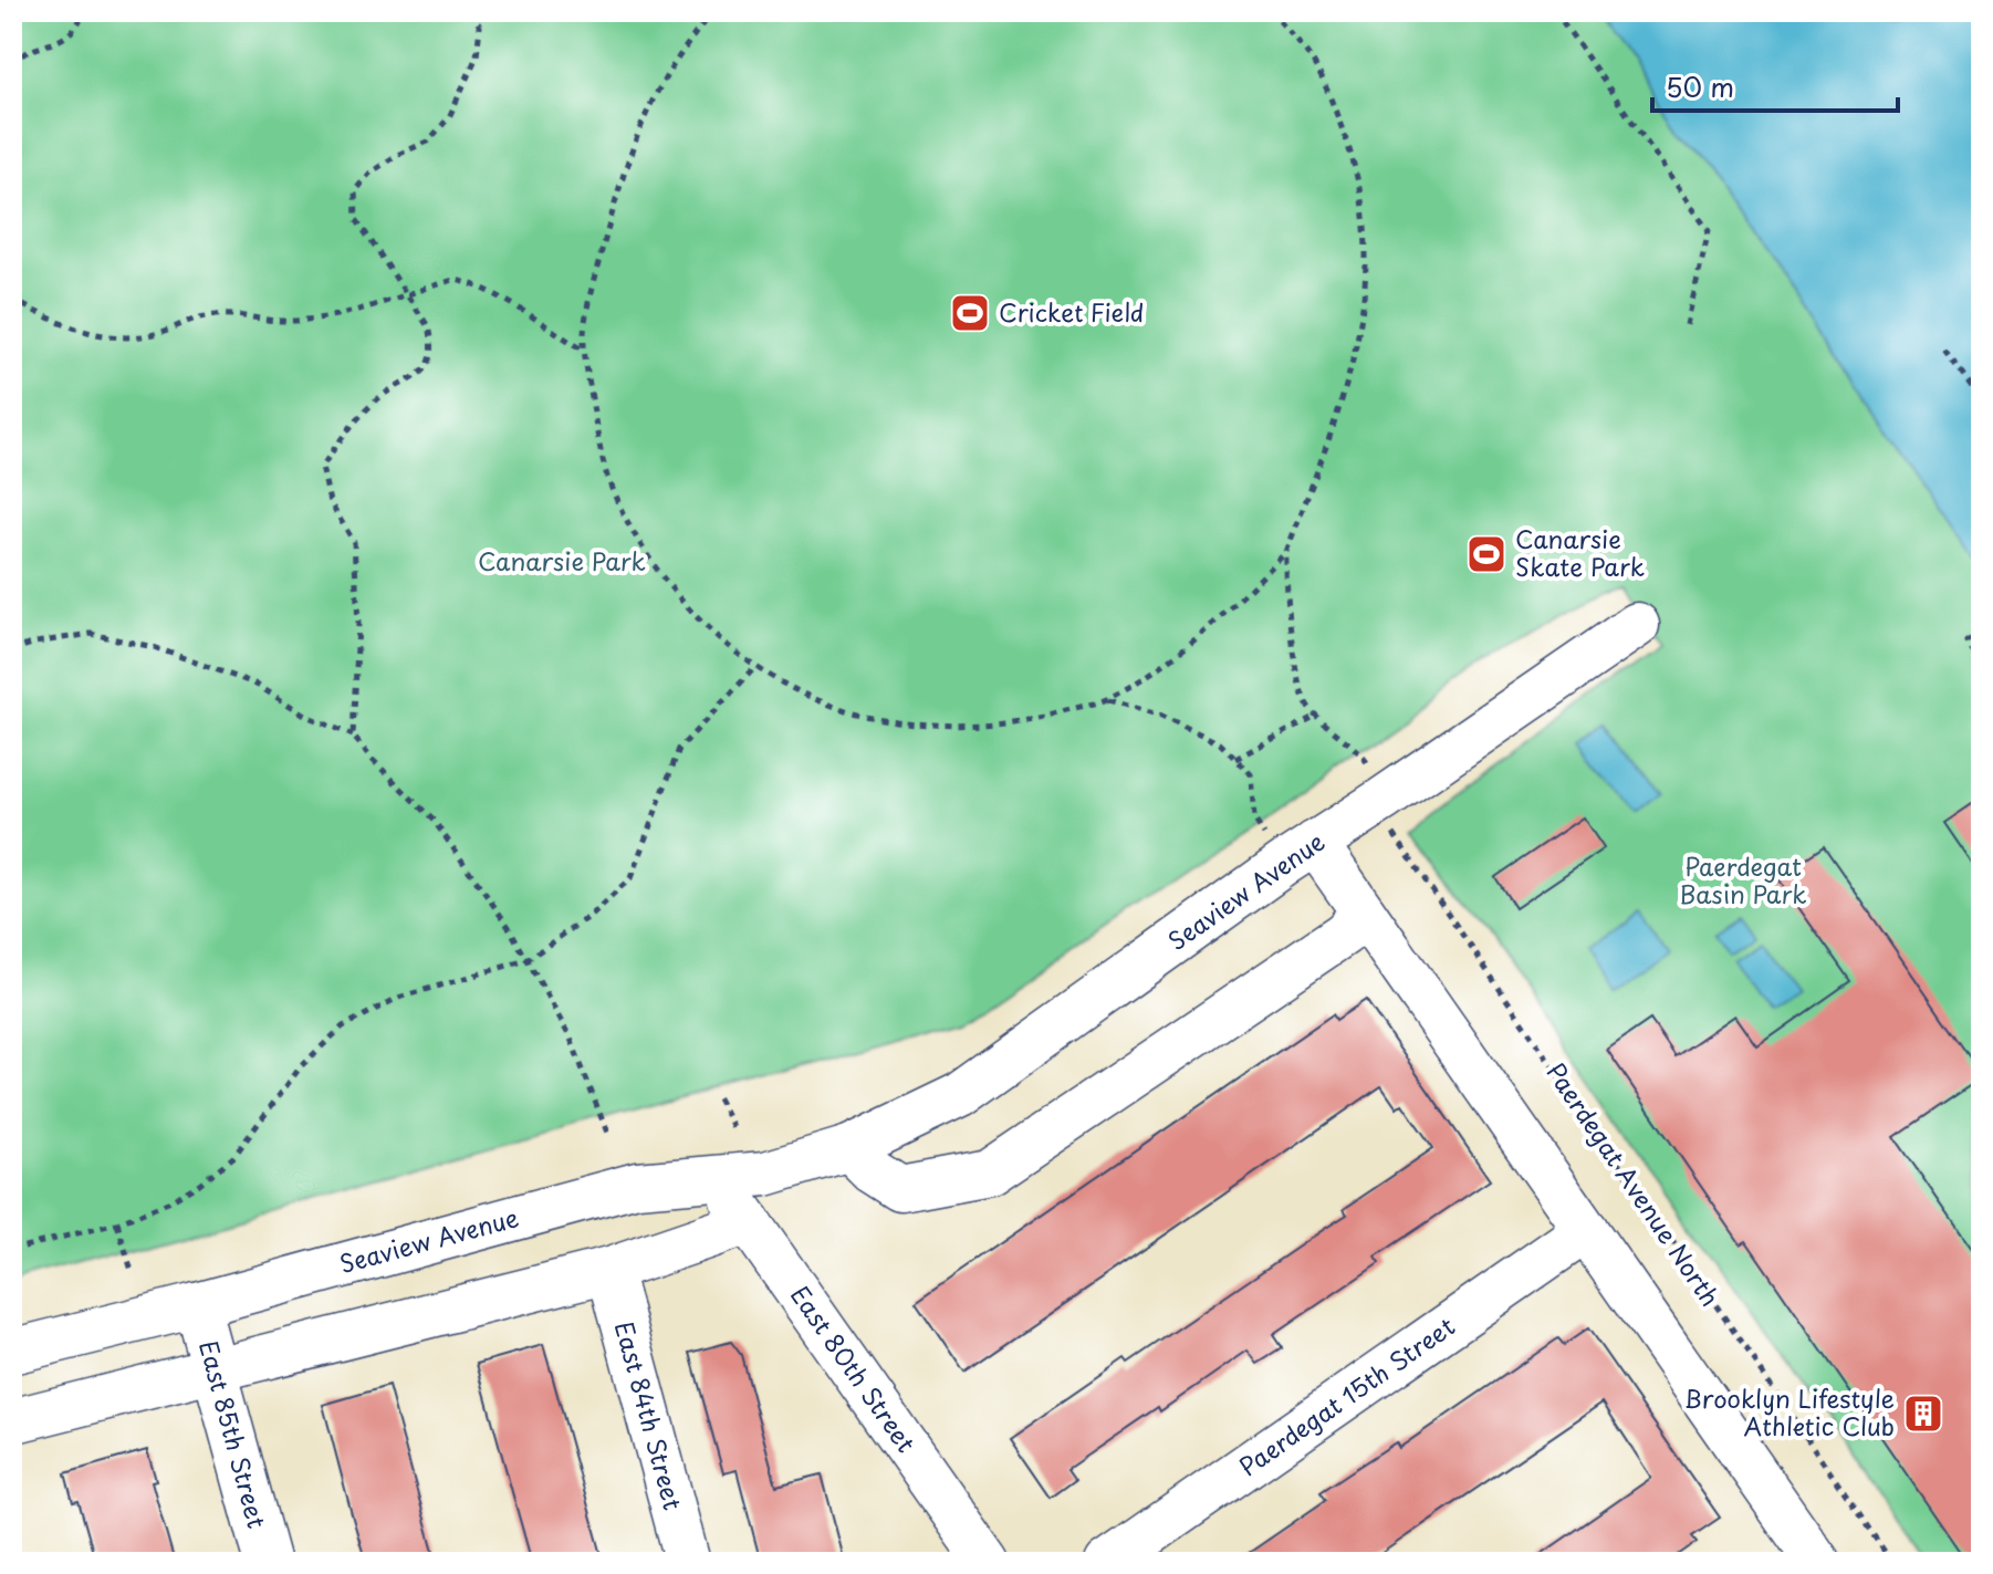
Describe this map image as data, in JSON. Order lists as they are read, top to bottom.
{
  "streets": {
    "street": [
      "Seaview Avenue",
      "East 80th Street",
      "Paerdegat 15th Street",
      "East 84th Street",
      "East 85th Street"
    ],
    "path": ["Paerdegat Avenue North"]
  },
  "crossings": [
    ["Seaview Avenue", "Paerdegat Avenue North"],
    ["Seaview Avenue", "East 80th Street"],
    ["Seaview Avenue", "East 85th Street"]
  ],
  "parks": ["Canarsie Park", "Paerdegat Basin Park"],
  "places": {
    "sports": ["Cricket Field", "Canarsie Skate Park"],
    "building": ["Brooklyn Lifestyle Athletic Club"]
  },
  "scale_bar": "50 m"
}
